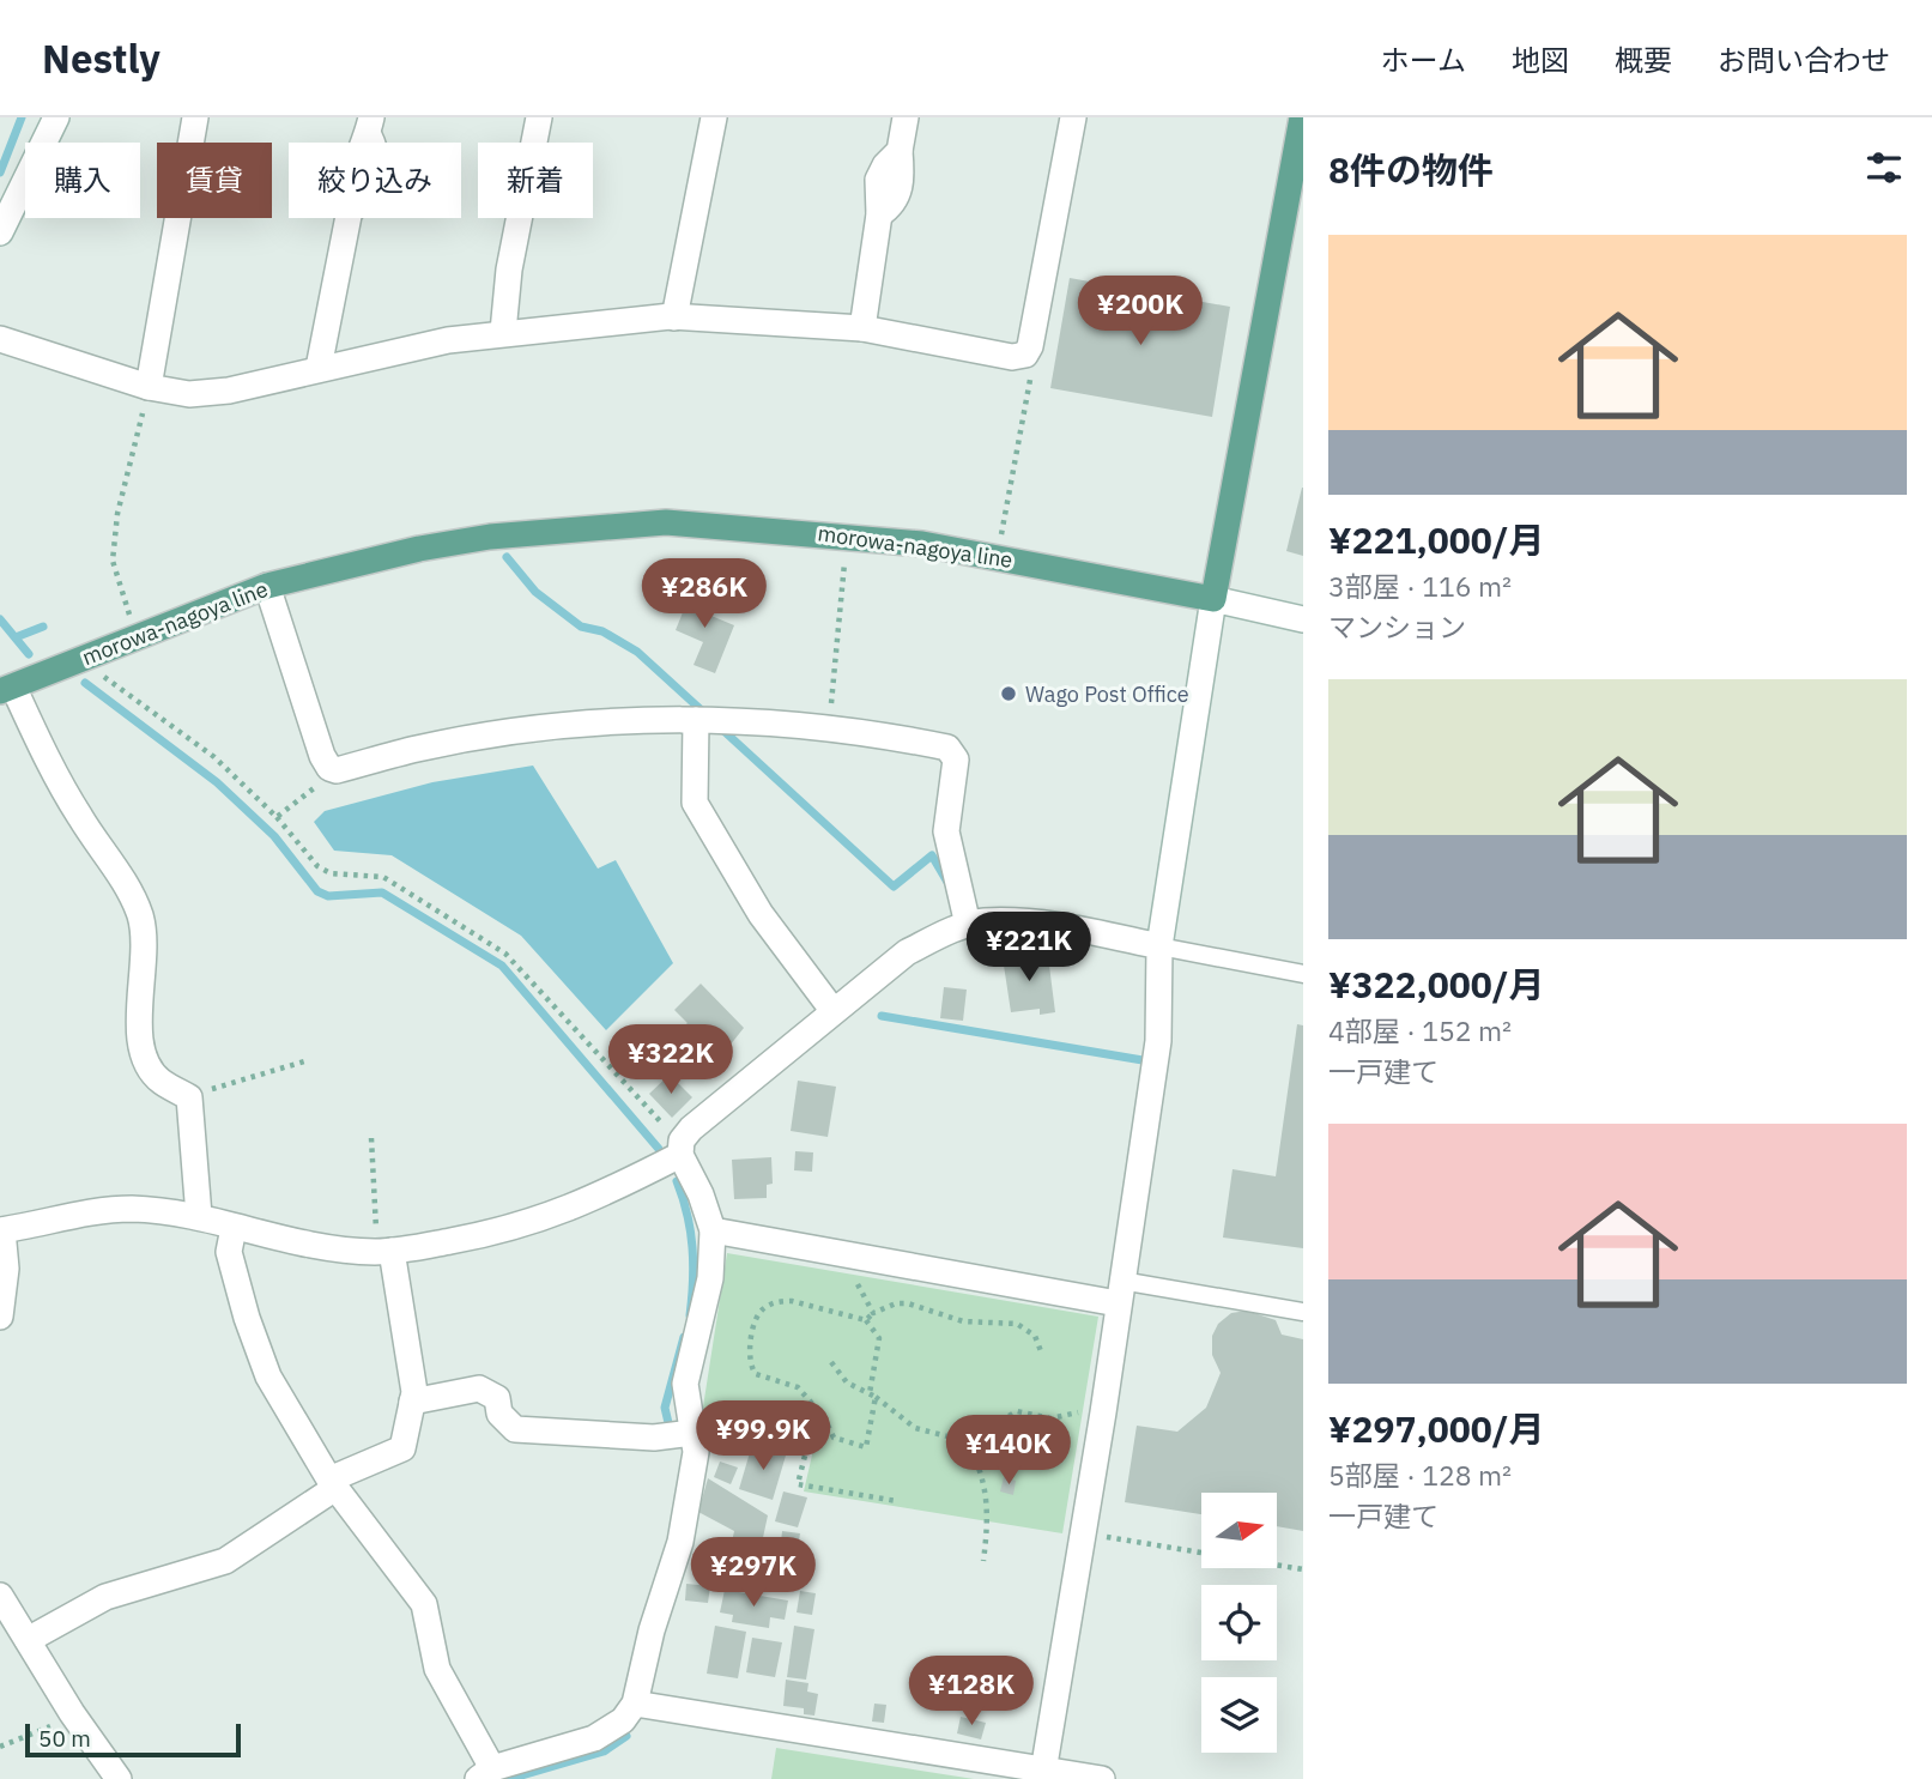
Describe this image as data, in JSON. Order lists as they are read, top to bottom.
{
  "streets": {
    "main road": ["morowa-nagoya line"]
  },
  "places": ["Wago Post Office"],
  "scale_bar": "50 m",
  "north": "right",
  "page": {
    "header": "Nestly",
    "nav": [
      "ホーム",
      "地図",
      "概要",
      "お問い合わせ"
    ],
    "heading": "8件の物件",
    "chip": [
      "購入",
      "賃貸",
      "絞り込み",
      "新着"
    ],
    "list": [
      {
        "name": "¥221,000/月",
        "note": "3部屋 · 116 m² · マンション"
      },
      {
        "name": "¥322,000/月",
        "note": "4部屋 · 152 m² · 一戸建て"
      },
      {
        "name": "¥297,000/月",
        "note": "5部屋 · 128 m² · 一戸建て"
      }
    ],
    "price": [
      "¥200K",
      "¥286K",
      "¥221K",
      "¥322K",
      "¥99.9K",
      "¥140K",
      "¥297K",
      "¥128K"
    ],
    "scale": "50 m"
  }
}
